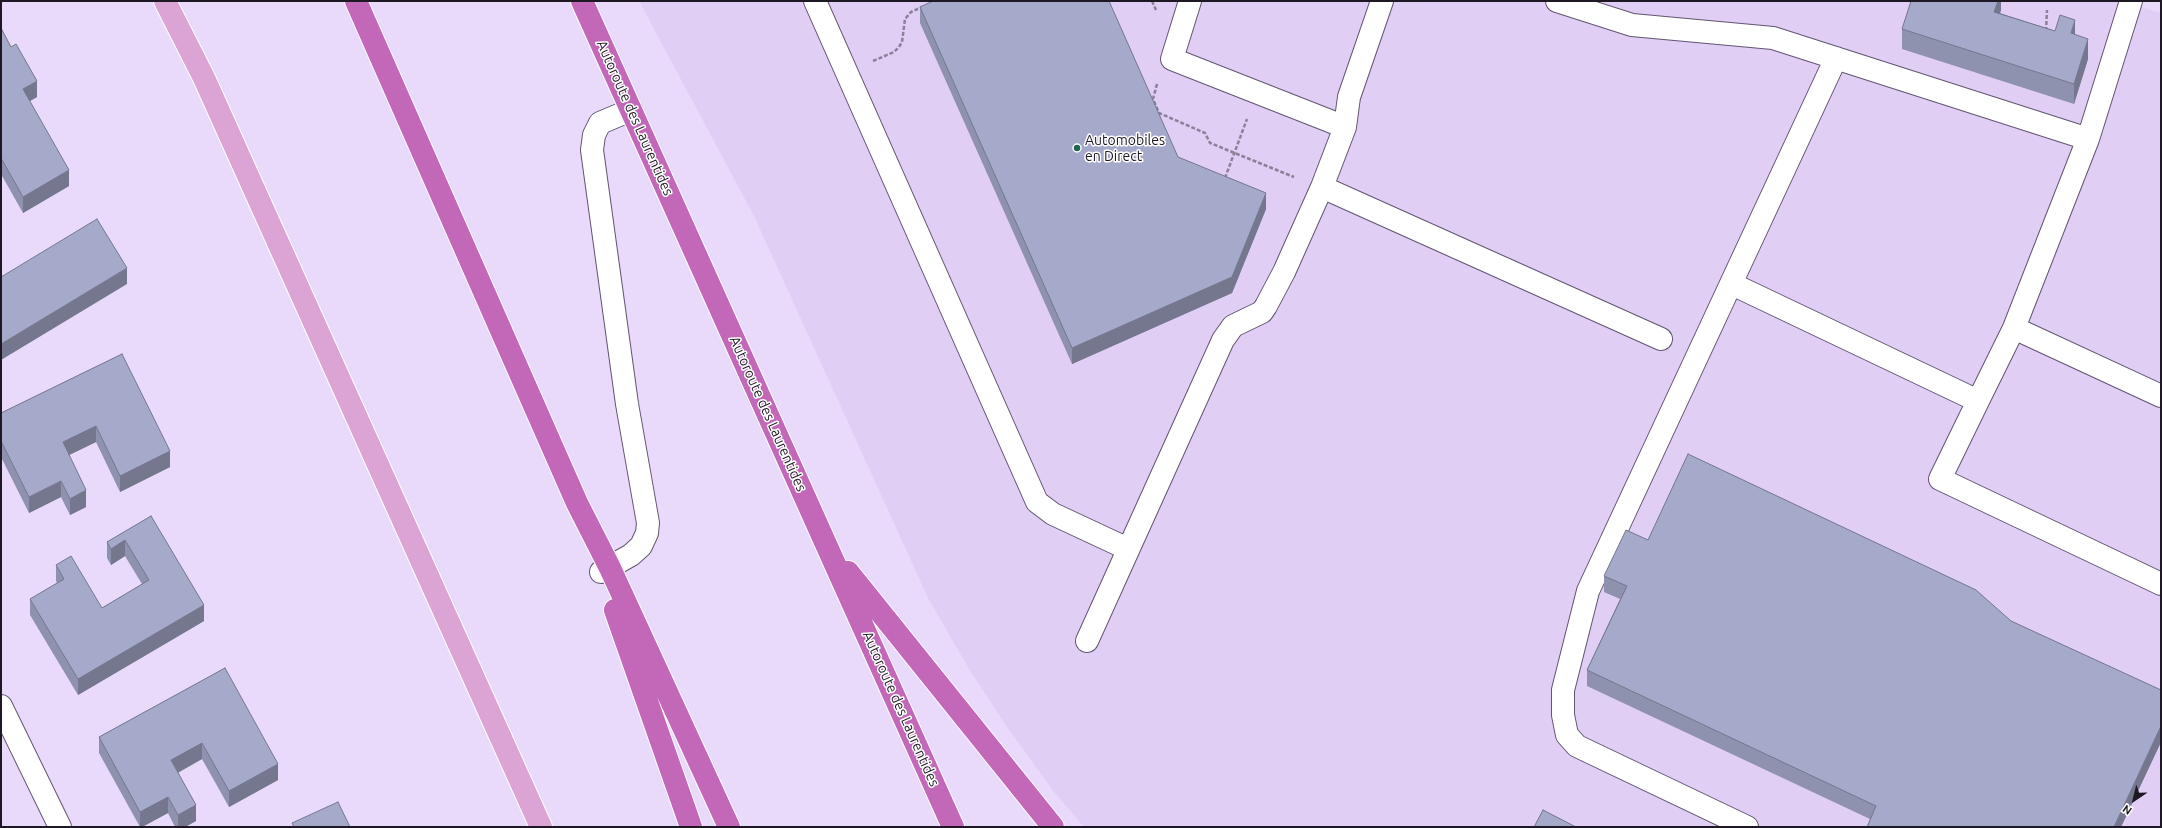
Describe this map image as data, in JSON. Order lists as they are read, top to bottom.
{
  "streets": {
    "highway": ["Autoroute des Laurentides"]
  },
  "places": ["Automobiles en Direct"],
  "north": "bottom left"
}
